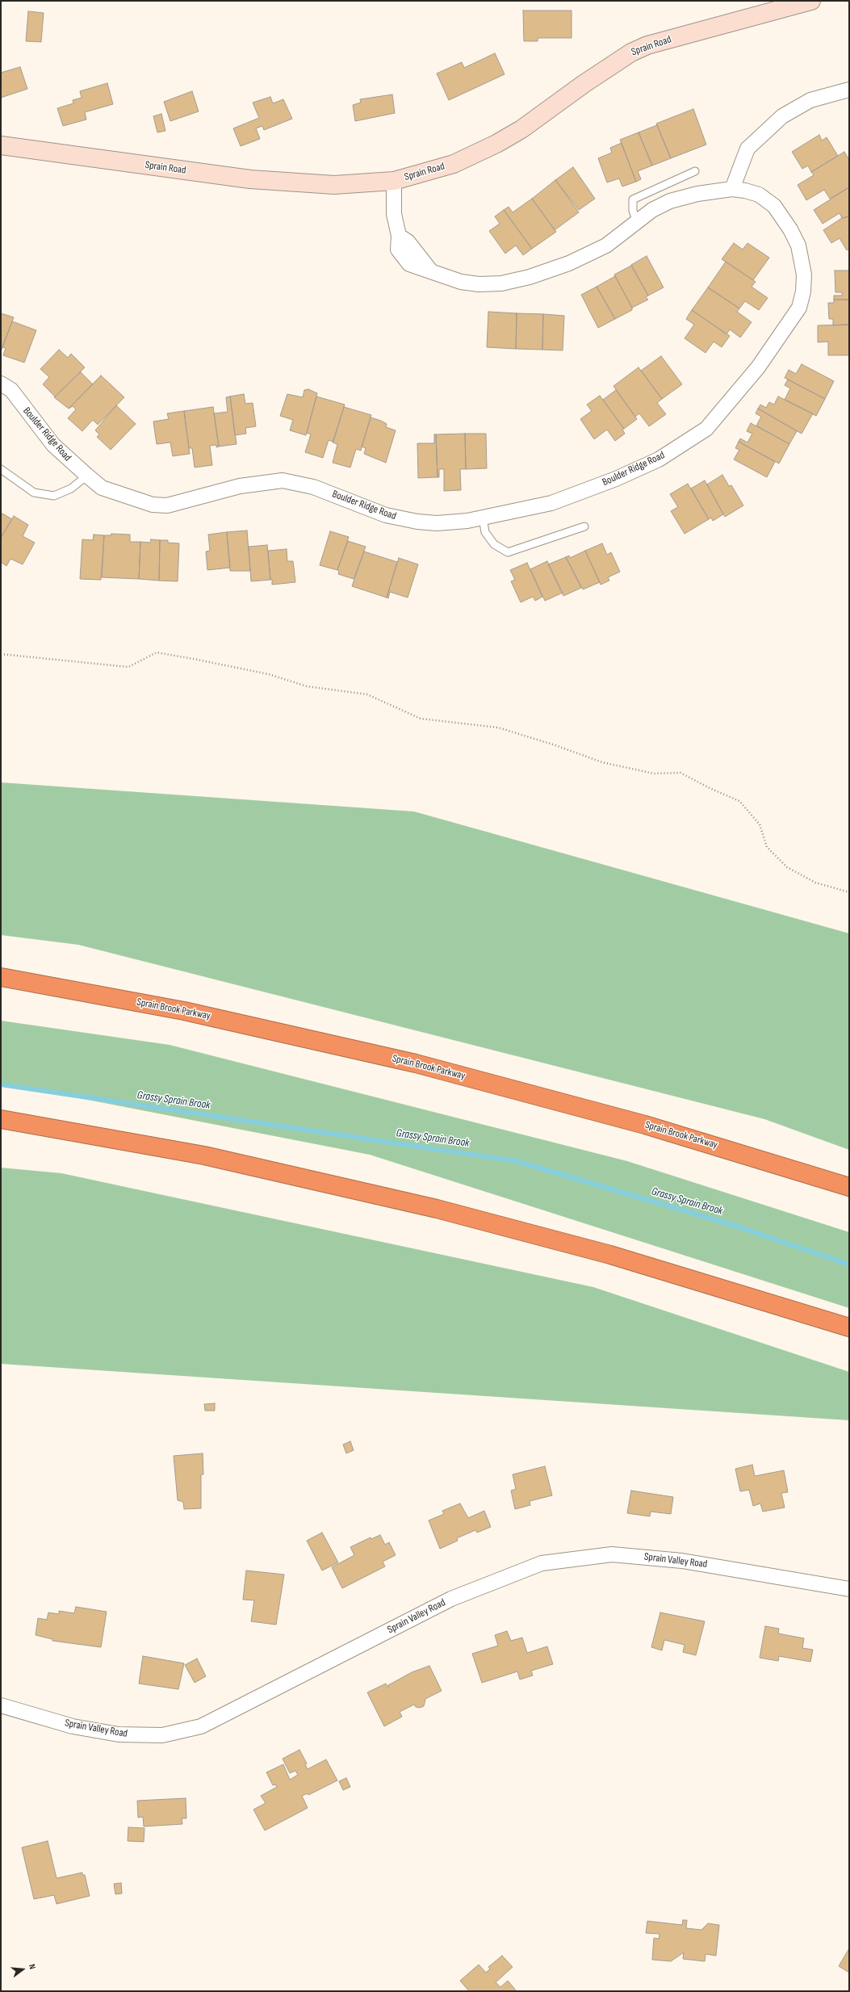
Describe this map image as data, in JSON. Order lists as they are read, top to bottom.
{
  "streets": {
    "highway": ["Sprain Brook Parkway"],
    "street": ["Sprain Road", "Boulder Ridge Road", "Sprain Valley Road"]
  },
  "crossings": [
    ["Sprain Road", "Boulder Ridge Road"]
  ],
  "water": ["Grassy Sprain Brook"],
  "north": "right"
}
